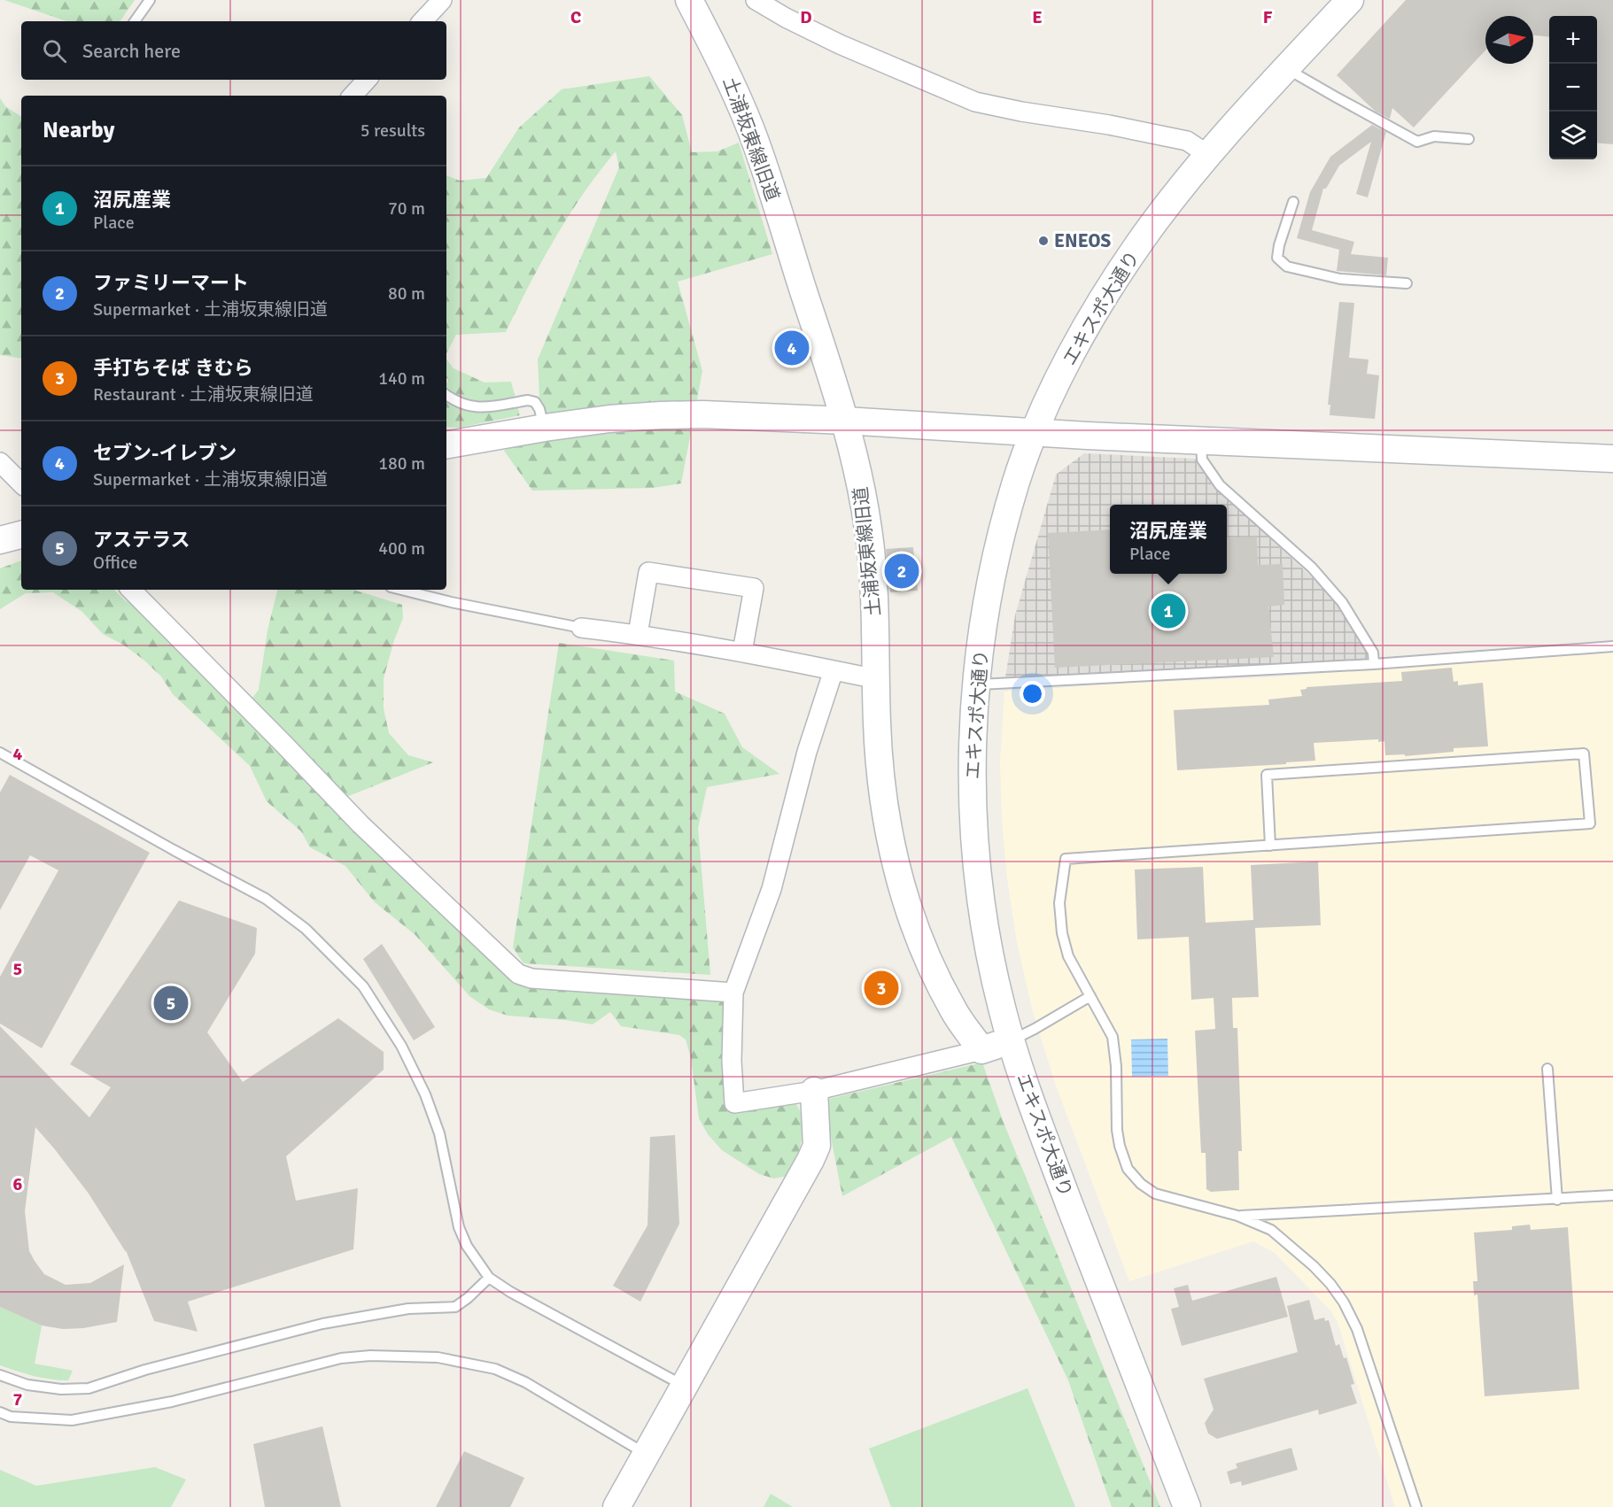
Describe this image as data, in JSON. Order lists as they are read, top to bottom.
{
  "streets": {
    "street": ["土浦坂東線旧道", "エキスポ大通り"]
  },
  "places": ["ENEOS"],
  "north": "right",
  "page": {
    "map_buttons": ["+", "−"],
    "search": "Search here",
    "heading": ["Nearby", "5 results"],
    "list": [
      {
        "mark": "1",
        "name": "沼尻産業",
        "note": "Place",
        "value": "70 m"
      },
      {
        "mark": "2",
        "name": "ファミリーマート",
        "note": "Supermarket · 土浦坂東線旧道",
        "value": "80 m"
      },
      {
        "mark": "3",
        "name": "手打ちそば きむら",
        "note": "Restaurant · 土浦坂東線旧道",
        "value": "140 m"
      },
      {
        "mark": "4",
        "name": "セブン-イレブン",
        "note": "Supermarket · 土浦坂東線旧道",
        "value": "180 m"
      },
      {
        "mark": "5",
        "name": "アステラス",
        "note": "Office",
        "value": "400 m"
      }
    ],
    "pins": [
      "4",
      "2",
      "1",
      "3",
      "5"
    ],
    "popup": ["沼尻産業", "Place"]
  },
  "grid": {
    "columns": [
      "C",
      "D",
      "E",
      "F"
    ],
    "rows": [
      "4",
      "5",
      "6",
      "7"
    ]
  }
}
